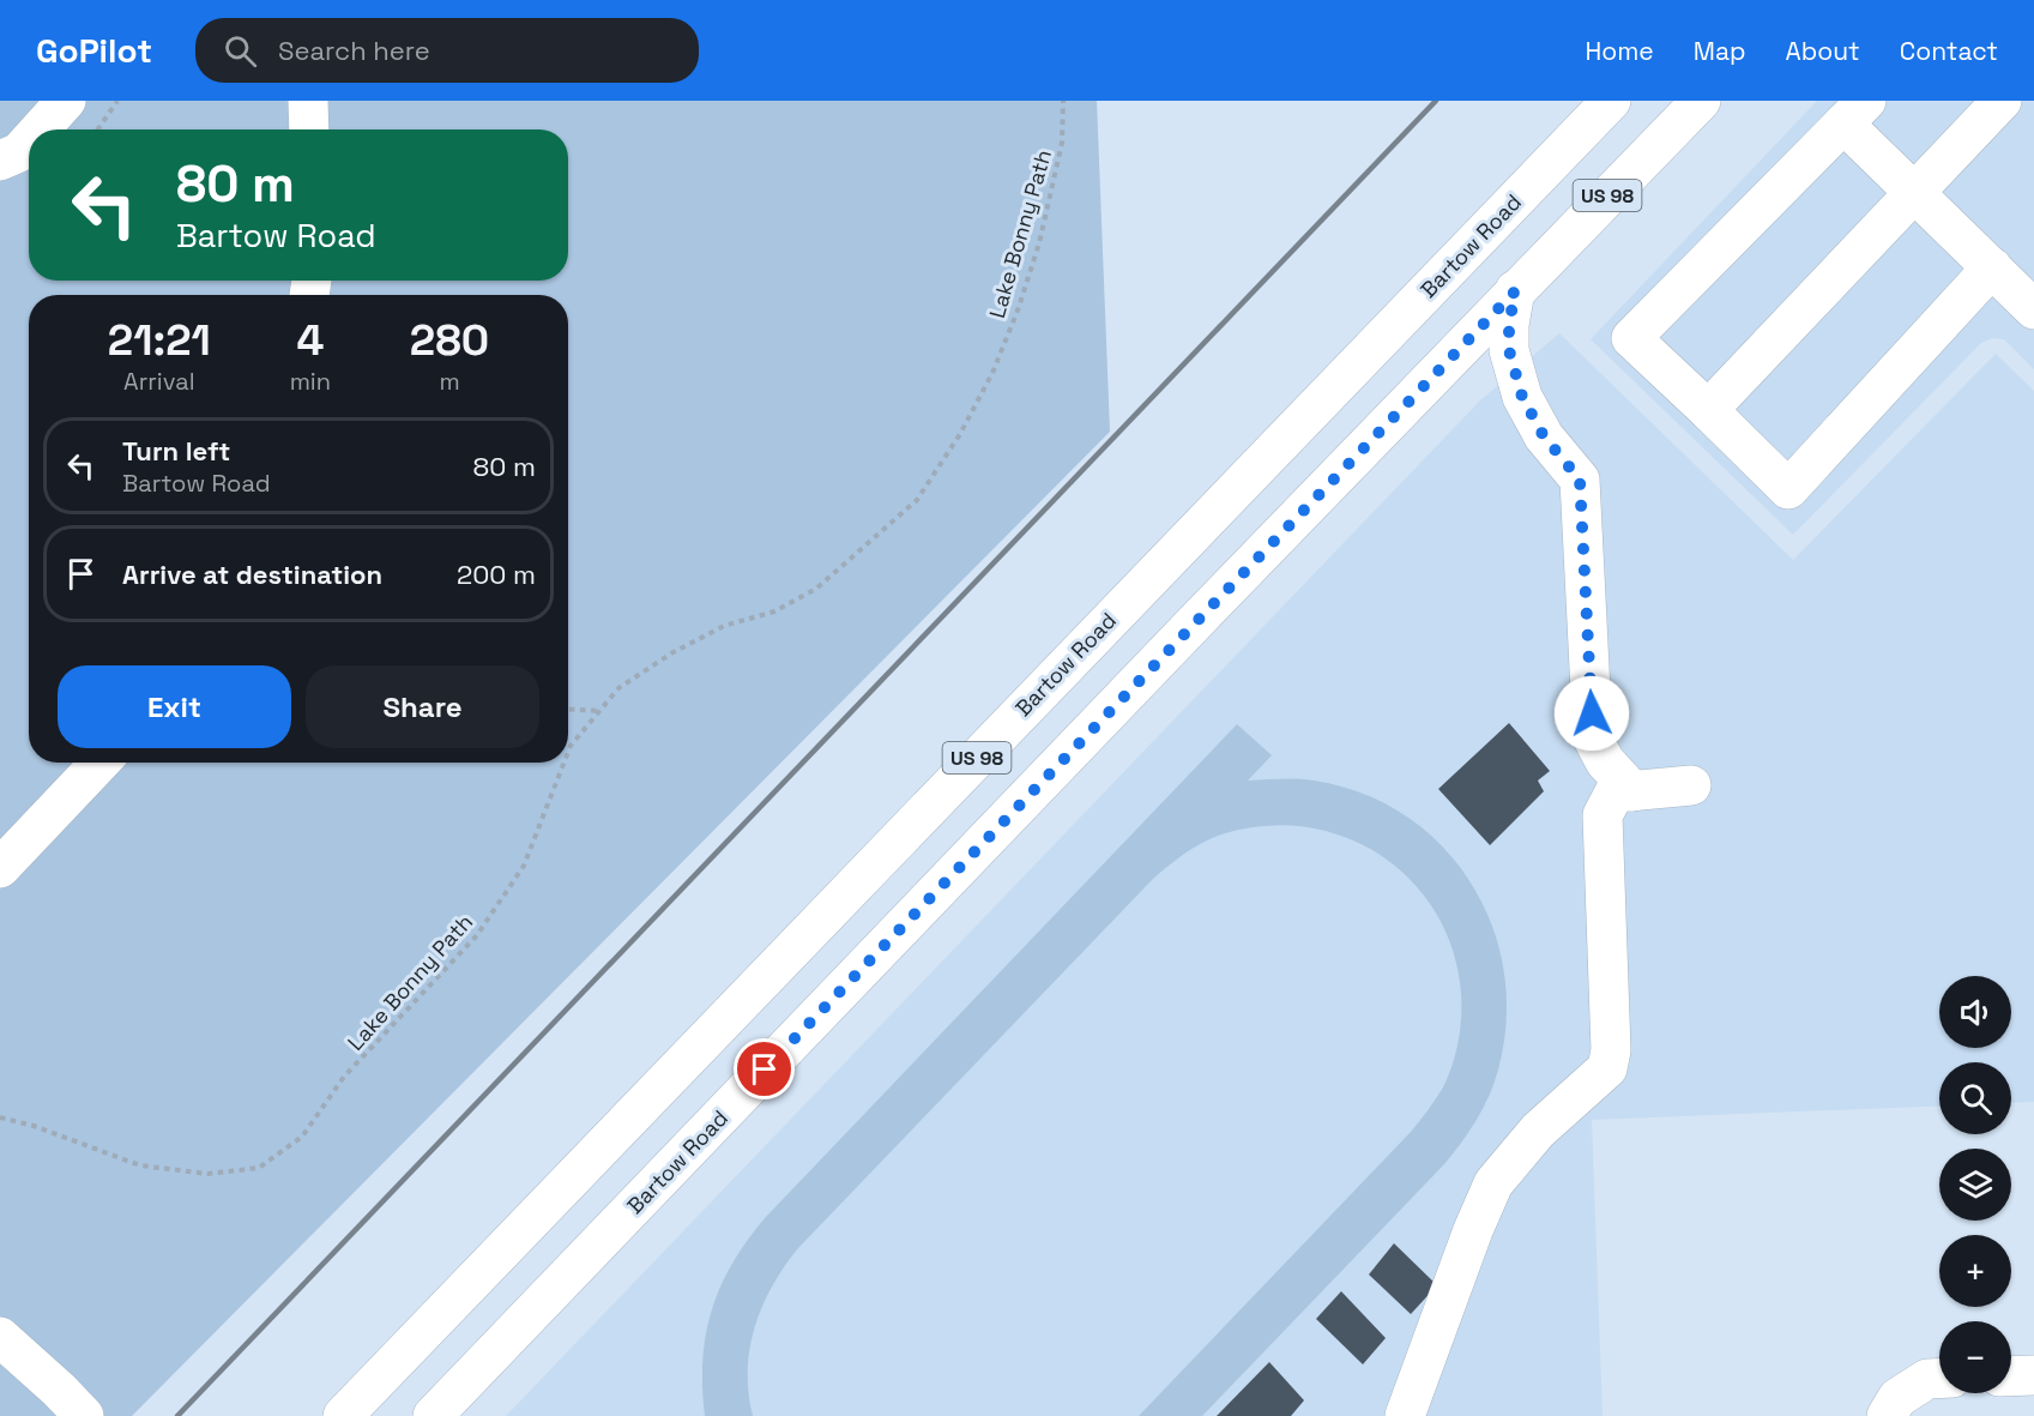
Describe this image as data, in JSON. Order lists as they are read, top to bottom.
{
  "streets": {
    "main road": ["US 98", "Bartow Road"],
    "path": ["Lake Bonny Path"]
  },
  "page": {
    "header": "GoPilot",
    "search": "Search here",
    "nav": [
      "Home",
      "Map",
      "About",
      "Contact"
    ],
    "turn": ["80 m", "Bartow Road"],
    "eta": [
      "21:21",
      "Arrival",
      "4",
      "min",
      "280",
      "m"
    ],
    "list": [
      {
        "name": "Turn left",
        "note": "Bartow Road",
        "value": "80 m"
      },
      {
        "name": "Arrive at destination",
        "value": "200 m"
      }
    ],
    "buttons": ["Exit", "Share"],
    "map_buttons": ["+", "−"]
  }
}
